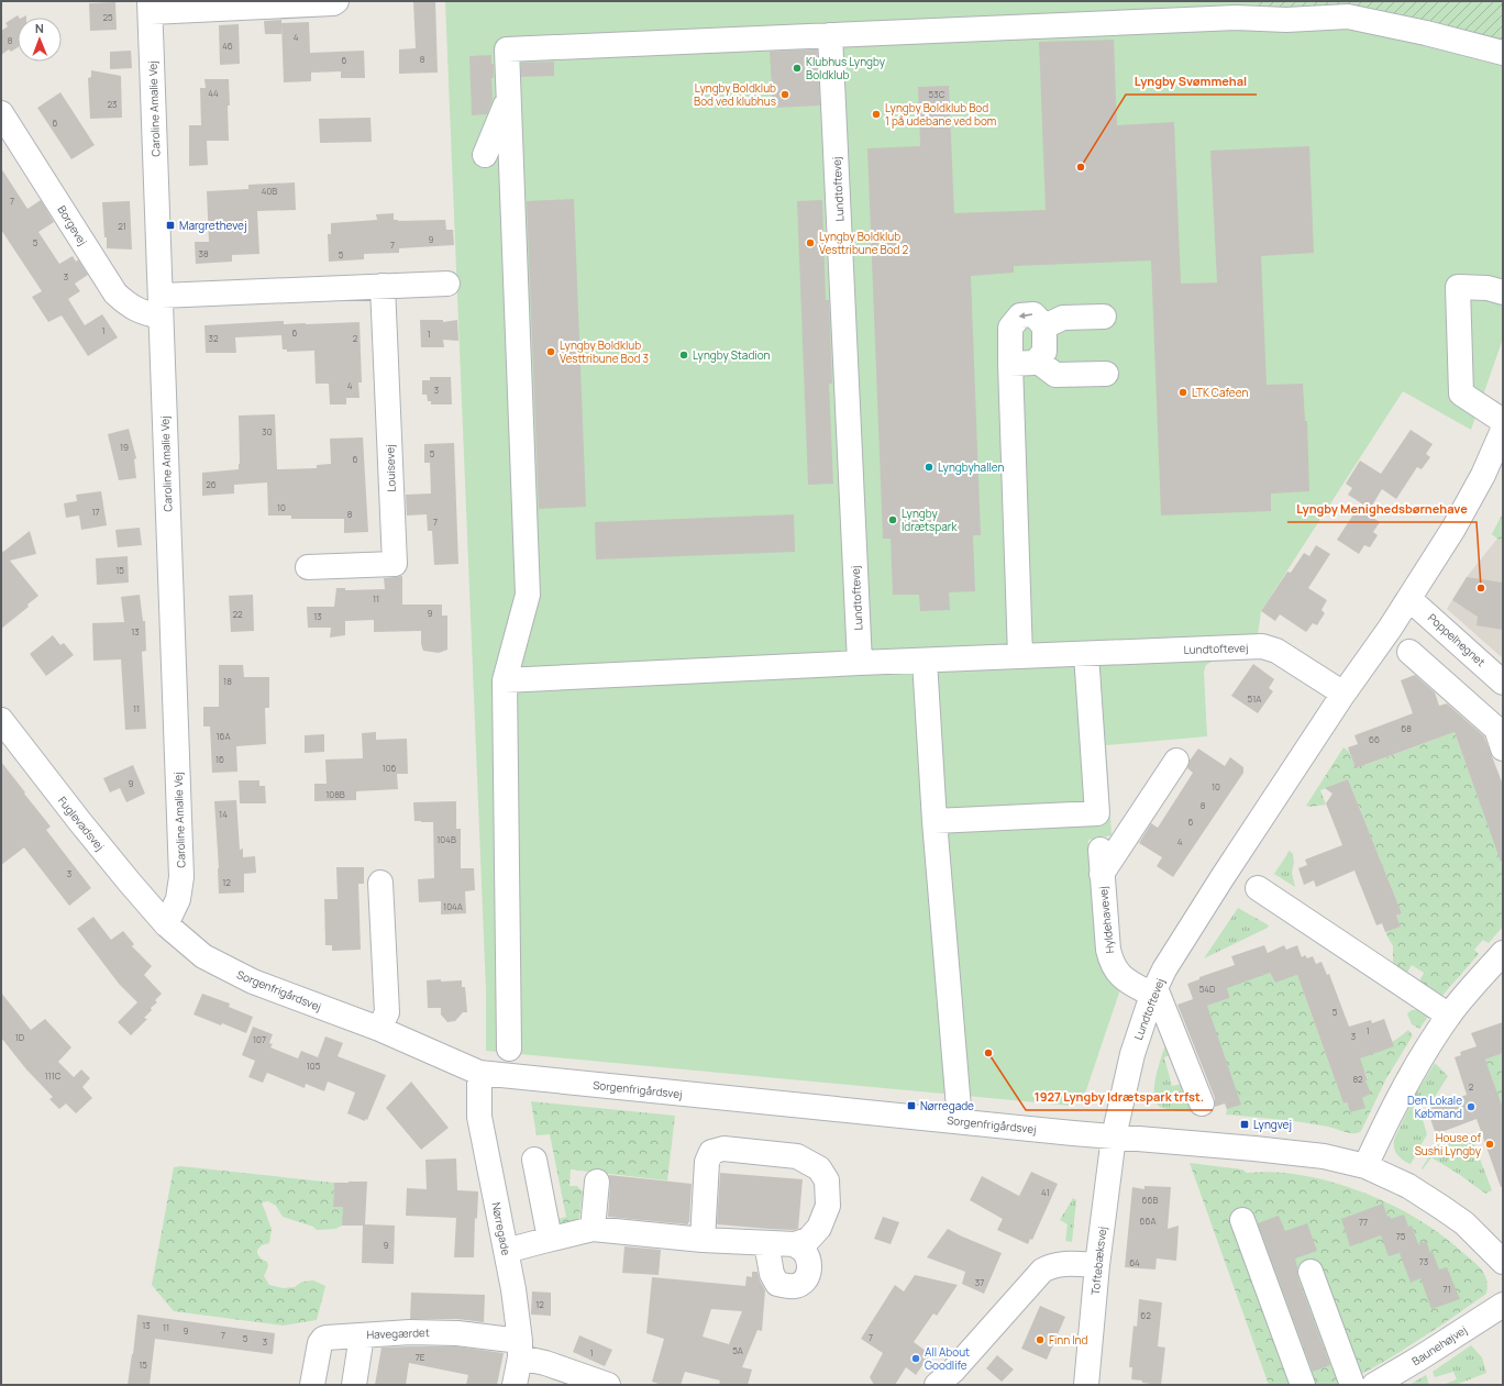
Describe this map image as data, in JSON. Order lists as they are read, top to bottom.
{
  "streets": {
    "street": [
      "Caroline Amalie Vej",
      "Lundtoftevej",
      "Borgevej",
      "Louisevej",
      "Poppelhegnet",
      "Fuglevadsvej",
      "Hyldehavevej",
      "Sorgenfrigårdsvej",
      "Nørregade",
      "Toftebæksvej",
      "Havegærdet",
      "Baunehøjvej"
    ]
  },
  "crossings": [
    ["Caroline Amalie Vej", "Borgevej"],
    ["Caroline Amalie Vej", "Fuglevadsvej"],
    ["Caroline Amalie Vej", "Sorgenfrigårdsvej"],
    ["Lundtoftevej", "Poppelhegnet"],
    ["Lundtoftevej", "Hyldehavevej"],
    ["Lundtoftevej", "Sorgenfrigårdsvej"],
    ["Lundtoftevej", "Toftebæksvej"],
    ["Fuglevadsvej", "Sorgenfrigårdsvej"],
    ["Sorgenfrigårdsvej", "Nørregade"],
    ["Sorgenfrigårdsvej", "Toftebæksvej"],
    ["Nørregade", "Havegærdet"]
  ],
  "places": {
    "other": [
      "Klubhus Lyngby Boldklub",
      "Lyngby Boldklub Bod ved klubhus",
      "Lyngby Boldklub Bod 1 på udebane ved bom",
      "Lyngby Svømmehal",
      "Lyngby Boldklub Vesttribune Bod 2",
      "Lyngby Boldklub Vesttribune Bod 3",
      "Lyngby Stadion",
      "LTK Cafeen",
      "Lyngbyhallen",
      "Lyngby Idrætspark",
      "Lyngby Menighedsbørnehave",
      "1927 Lyngby Idrætspark trfst.",
      "Den Lokale Købmand",
      "House of Sushi Lyngby",
      "Finn Ind",
      "All About Goodlife"
    ],
    "transit": ["Margrethevej", "Nørregade", "Lyngvej"]
  },
  "house_numbers": [
    "25",
    "4",
    "8",
    "46",
    "8",
    "6",
    "44",
    "53C",
    "23",
    "6",
    "40B",
    "7",
    "21",
    "9",
    "5",
    "7",
    "38",
    "5",
    "3",
    "1",
    "6",
    "1",
    "32",
    "2",
    "4",
    "3",
    "30",
    "19",
    "5",
    "6",
    "26",
    "10",
    "17",
    "8",
    "7",
    "15",
    "11",
    "9",
    "22",
    "13",
    "13",
    "18",
    "51A",
    "11",
    "68",
    "16A",
    "66",
    "16",
    "106",
    "9",
    "10",
    "108B",
    "8",
    "14",
    "6",
    "104B",
    "4",
    "3",
    "12",
    "104A",
    "54D",
    "5",
    "1",
    "3",
    "1D",
    "107",
    "105",
    "111C",
    "82",
    "2",
    "41",
    "66B",
    "66A",
    "77",
    "75",
    "9",
    "73",
    "64",
    "37",
    "71",
    "12",
    "62",
    "13",
    "11",
    "9",
    "7",
    "7",
    "5",
    "3",
    "5A",
    "1",
    "7E",
    "15"
  ],
  "north": "top"
}
